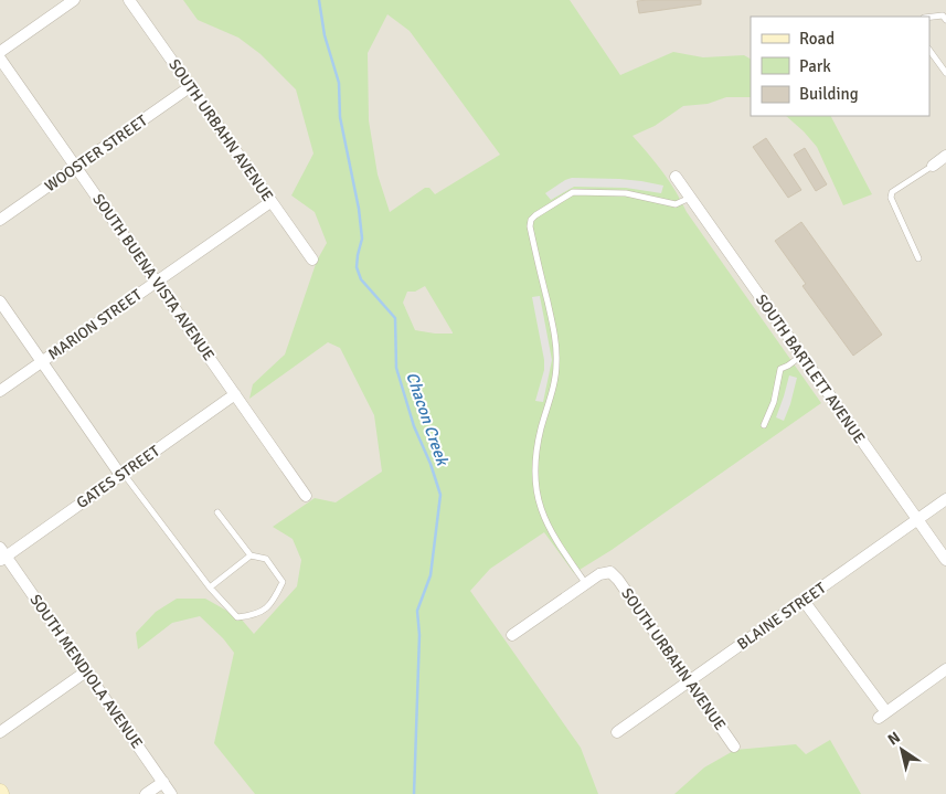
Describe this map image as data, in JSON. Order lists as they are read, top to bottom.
{
  "streets": {
    "street": [
      "SOUTH URBAHN AVENUE",
      "WOOSTER STREET",
      "SOUTH BUENA VISTA AVENUE",
      "MARION STREET",
      "SOUTH BARTLETT AVENUE",
      "GATES STREET",
      "BLAINE STREET",
      "SOUTH MENDIOLA AVENUE"
    ]
  },
  "crossings": [
    ["SOUTH URBAHN AVENUE", "WOOSTER STREET"],
    ["SOUTH URBAHN AVENUE", "MARION STREET"],
    ["SOUTH URBAHN AVENUE", "BLAINE STREET"],
    ["WOOSTER STREET", "SOUTH BUENA VISTA AVENUE"],
    ["SOUTH BUENA VISTA AVENUE", "MARION STREET"],
    ["SOUTH BUENA VISTA AVENUE", "GATES STREET"],
    ["SOUTH BARTLETT AVENUE", "BLAINE STREET"],
    ["GATES STREET", "SOUTH MENDIOLA AVENUE"]
  ],
  "water": ["Chacon Creek"],
  "legend": ["Road", "Park", "Building"],
  "north": "top left"
}
